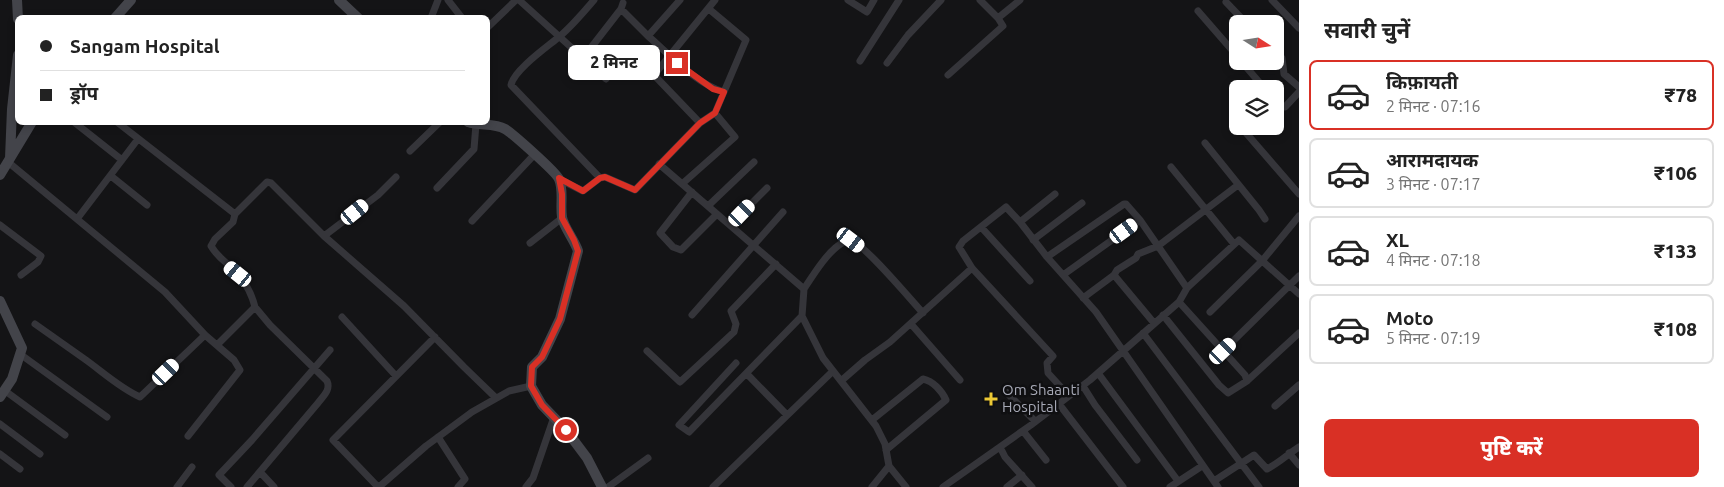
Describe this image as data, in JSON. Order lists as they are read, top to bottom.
{
  "places": {
    "health": ["Om Shaanti Hospital"]
  },
  "north": "right",
  "page": {
    "heading": "सवारी चुनें",
    "banner": ["Sangam Hospital", "ड्रॉप"],
    "bubble": "2 मिनट",
    "list": [
      {
        "name": "किफ़ायती",
        "note": "2 मिनट · 07:16",
        "value": "₹78"
      },
      {
        "name": "आरामदायक",
        "note": "3 मिनट · 07:17",
        "value": "₹106"
      },
      {
        "name": "XL",
        "note": "4 मिनट · 07:18",
        "value": "₹133"
      },
      {
        "name": "Moto",
        "note": "5 मिनट · 07:19",
        "value": "₹108"
      }
    ],
    "buttons": "पुष्टि करें"
  }
}
